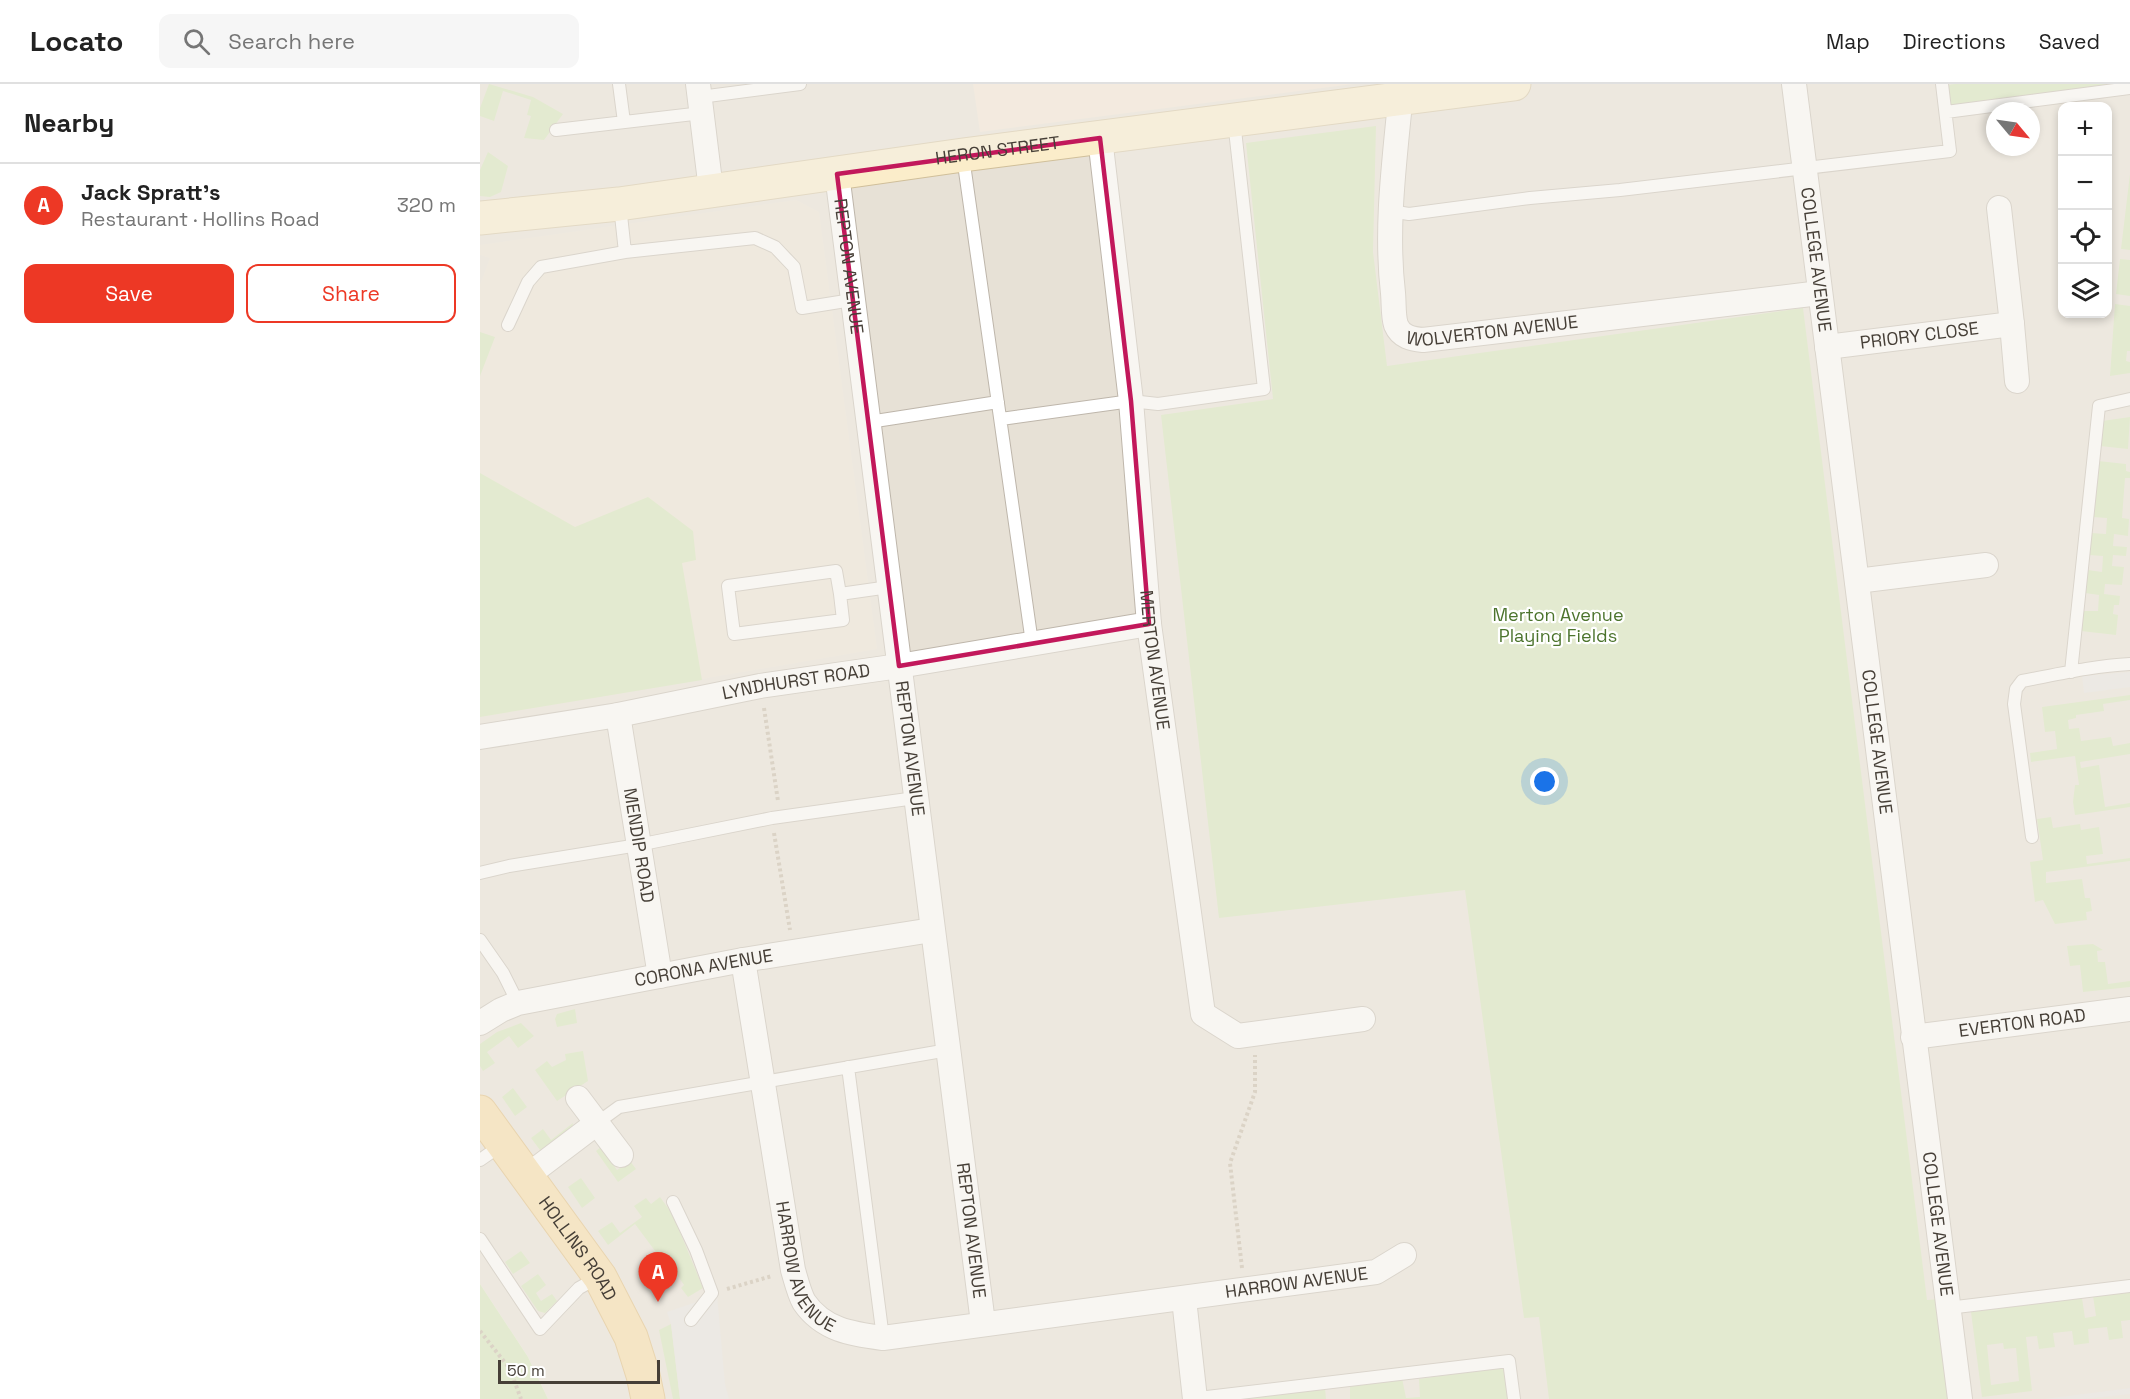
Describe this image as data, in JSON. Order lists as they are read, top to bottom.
{
  "streets": {
    "main road": ["HOLLINS ROAD"],
    "street": [
      "HERON STREET",
      "COLLEGE AVENUE",
      "REPTON AVENUE",
      "WOLVERTON AVENUE",
      "PRIORY CLOSE",
      "MERTON AVENUE",
      "LYNDHURST ROAD",
      "MENDIP ROAD",
      "CORONA AVENUE",
      "EVERTON ROAD",
      "HARROW AVENUE"
    ]
  },
  "crossings": [
    ["HERON STREET", "REPTON AVENUE"],
    ["HERON STREET", "WOLVERTON AVENUE"],
    ["HERON STREET", "MERTON AVENUE"],
    ["COLLEGE AVENUE", "WOLVERTON AVENUE"],
    ["COLLEGE AVENUE", "PRIORY CLOSE"],
    ["COLLEGE AVENUE", "EVERTON ROAD"],
    ["REPTON AVENUE", "LYNDHURST ROAD"],
    ["REPTON AVENUE", "CORONA AVENUE"],
    ["REPTON AVENUE", "HARROW AVENUE"],
    ["MERTON AVENUE", "LYNDHURST ROAD"],
    ["LYNDHURST ROAD", "MENDIP ROAD"],
    ["MENDIP ROAD", "CORONA AVENUE"],
    ["CORONA AVENUE", "HARROW AVENUE"]
  ],
  "parks": ["Merton Avenue Playing Fields"],
  "scale_bar": "50 m",
  "north": "bottom right",
  "page": {
    "header": "Locato",
    "search": "Search here",
    "nav": ["Map", "Directions", "Saved"],
    "heading": "Nearby",
    "map_buttons": ["+", "−"],
    "list": [
      {
        "mark": "A",
        "name": "Jack Spratt's",
        "note": "Restaurant · Hollins Road",
        "value": "320 m"
      }
    ],
    "buttons": ["Save", "Share"],
    "pins": "A",
    "scale": "50 m"
  }
}
